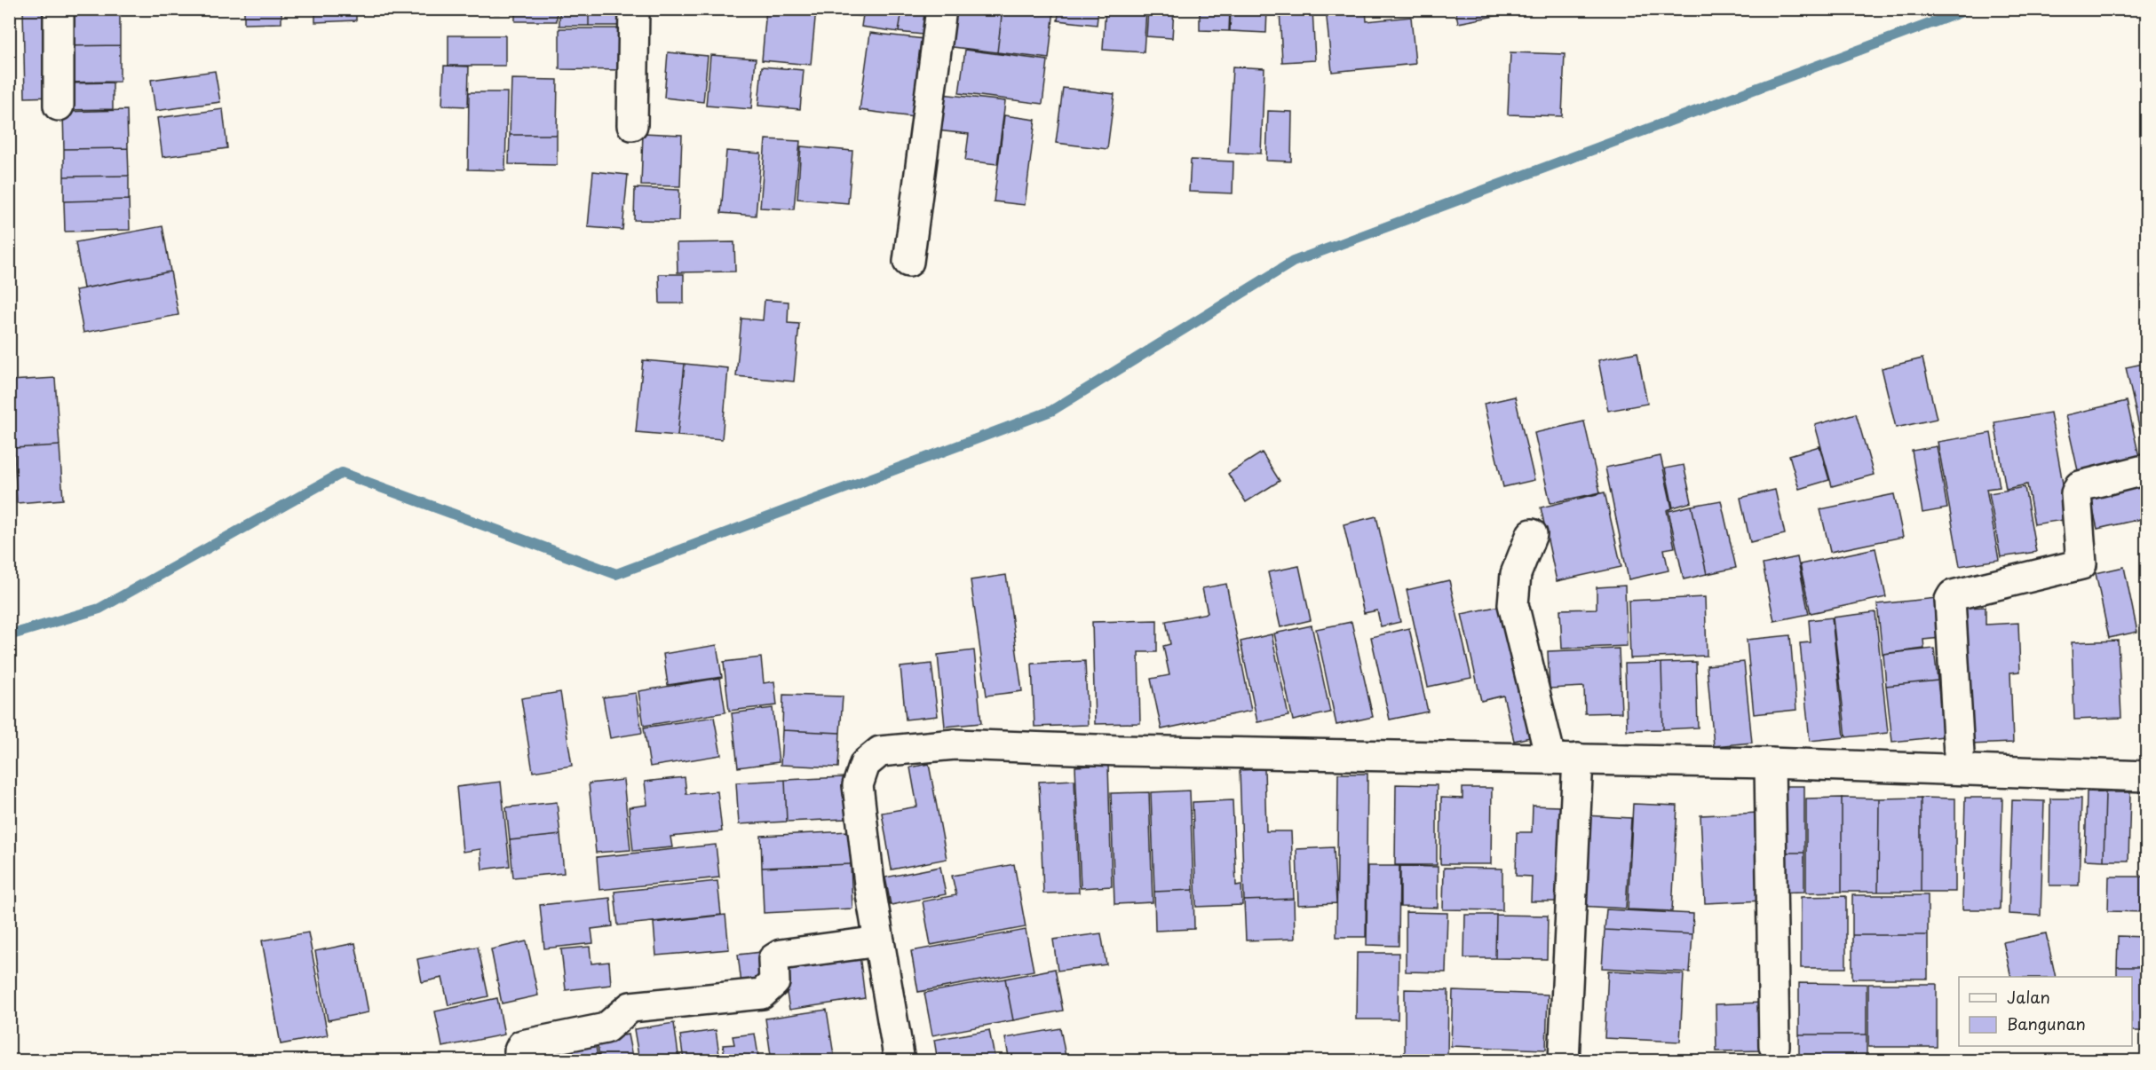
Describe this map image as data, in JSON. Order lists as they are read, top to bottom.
{
  "legend": ["Jalan", "Bangunan"]
}
